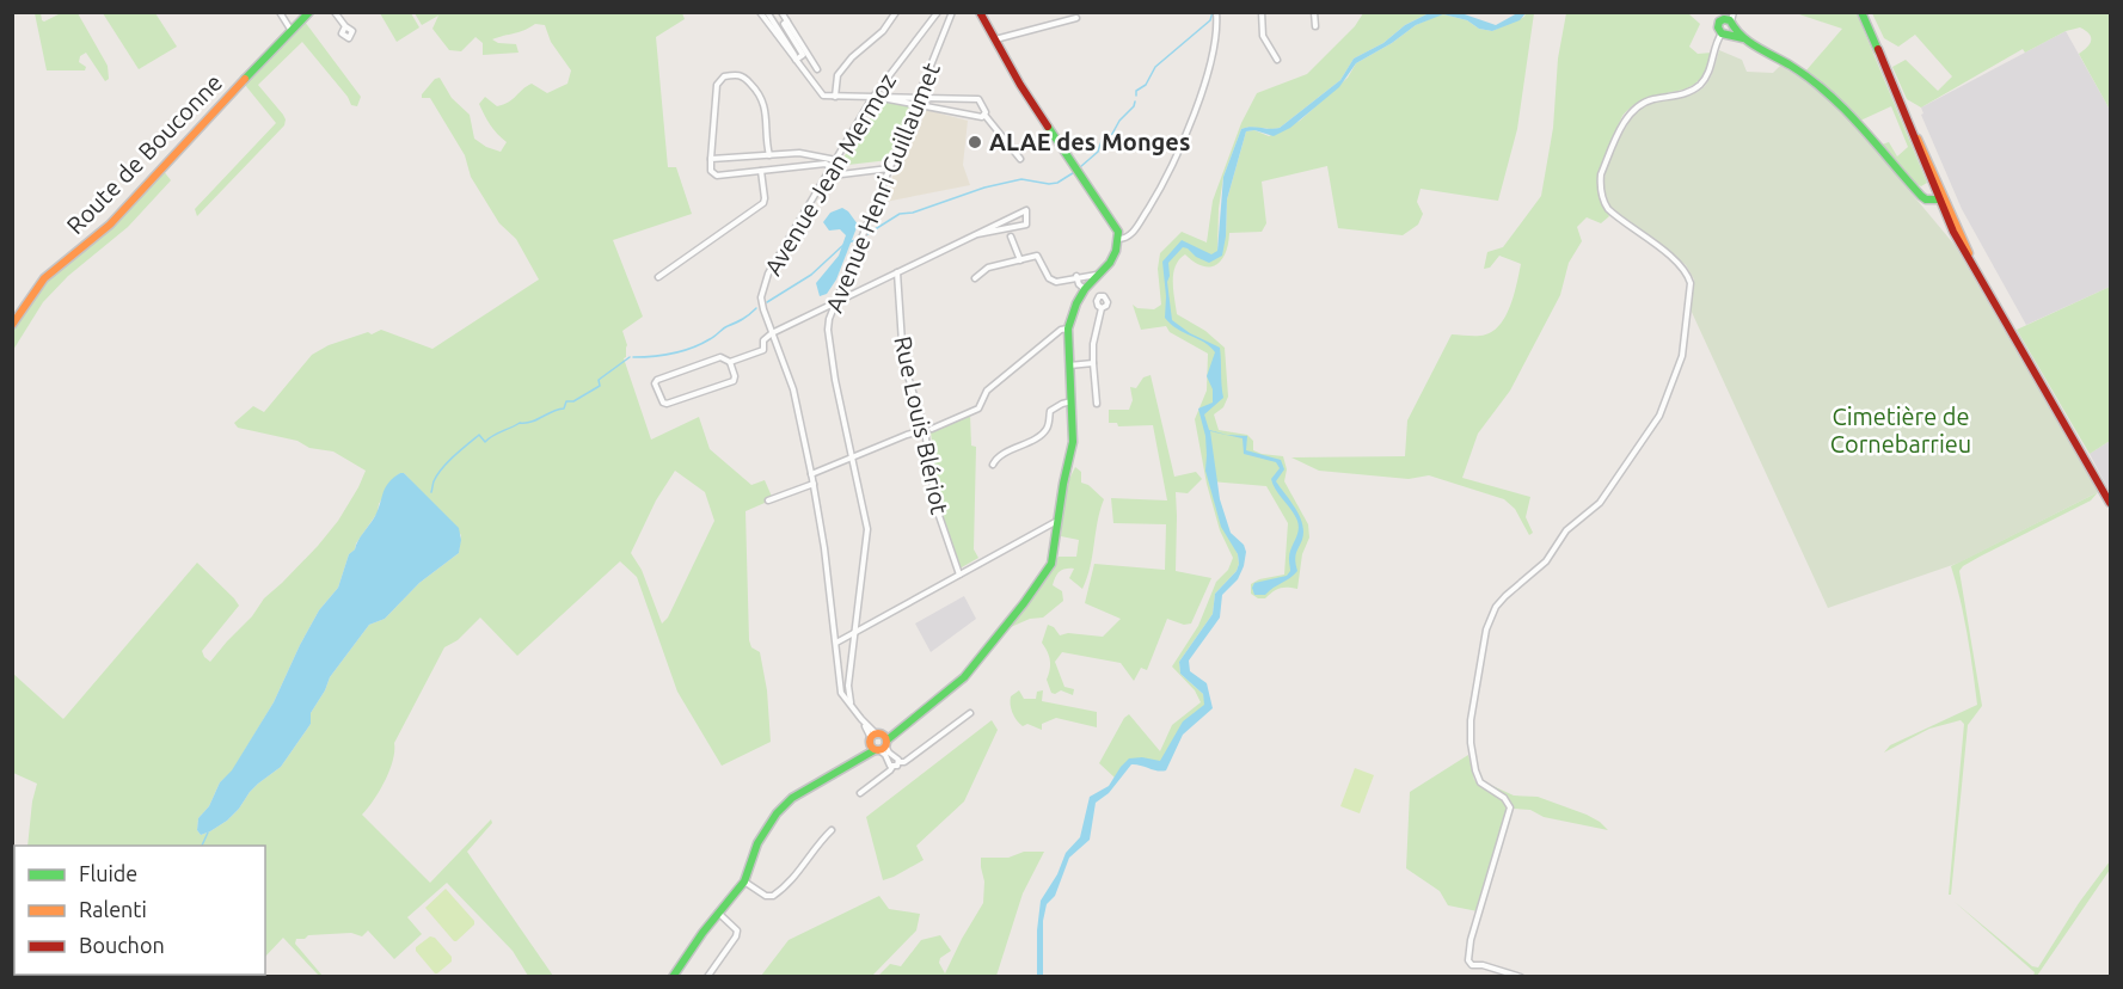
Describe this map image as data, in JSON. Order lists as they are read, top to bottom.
{
  "streets": {
    "main road": ["Route de Bouconne"],
    "street": ["Avenue Jean Mermoz", "Avenue Henri Guillaumet", "Rue Louis Blériot"]
  },
  "crossings": [
    ["Avenue Jean Mermoz", "Avenue Henri Guillaumet"]
  ],
  "parks": ["Cimetière de Cornebarrieu"],
  "places": ["ALAE des Monges"],
  "legend": ["Fluide", "Ralenti", "Bouchon"]
}
